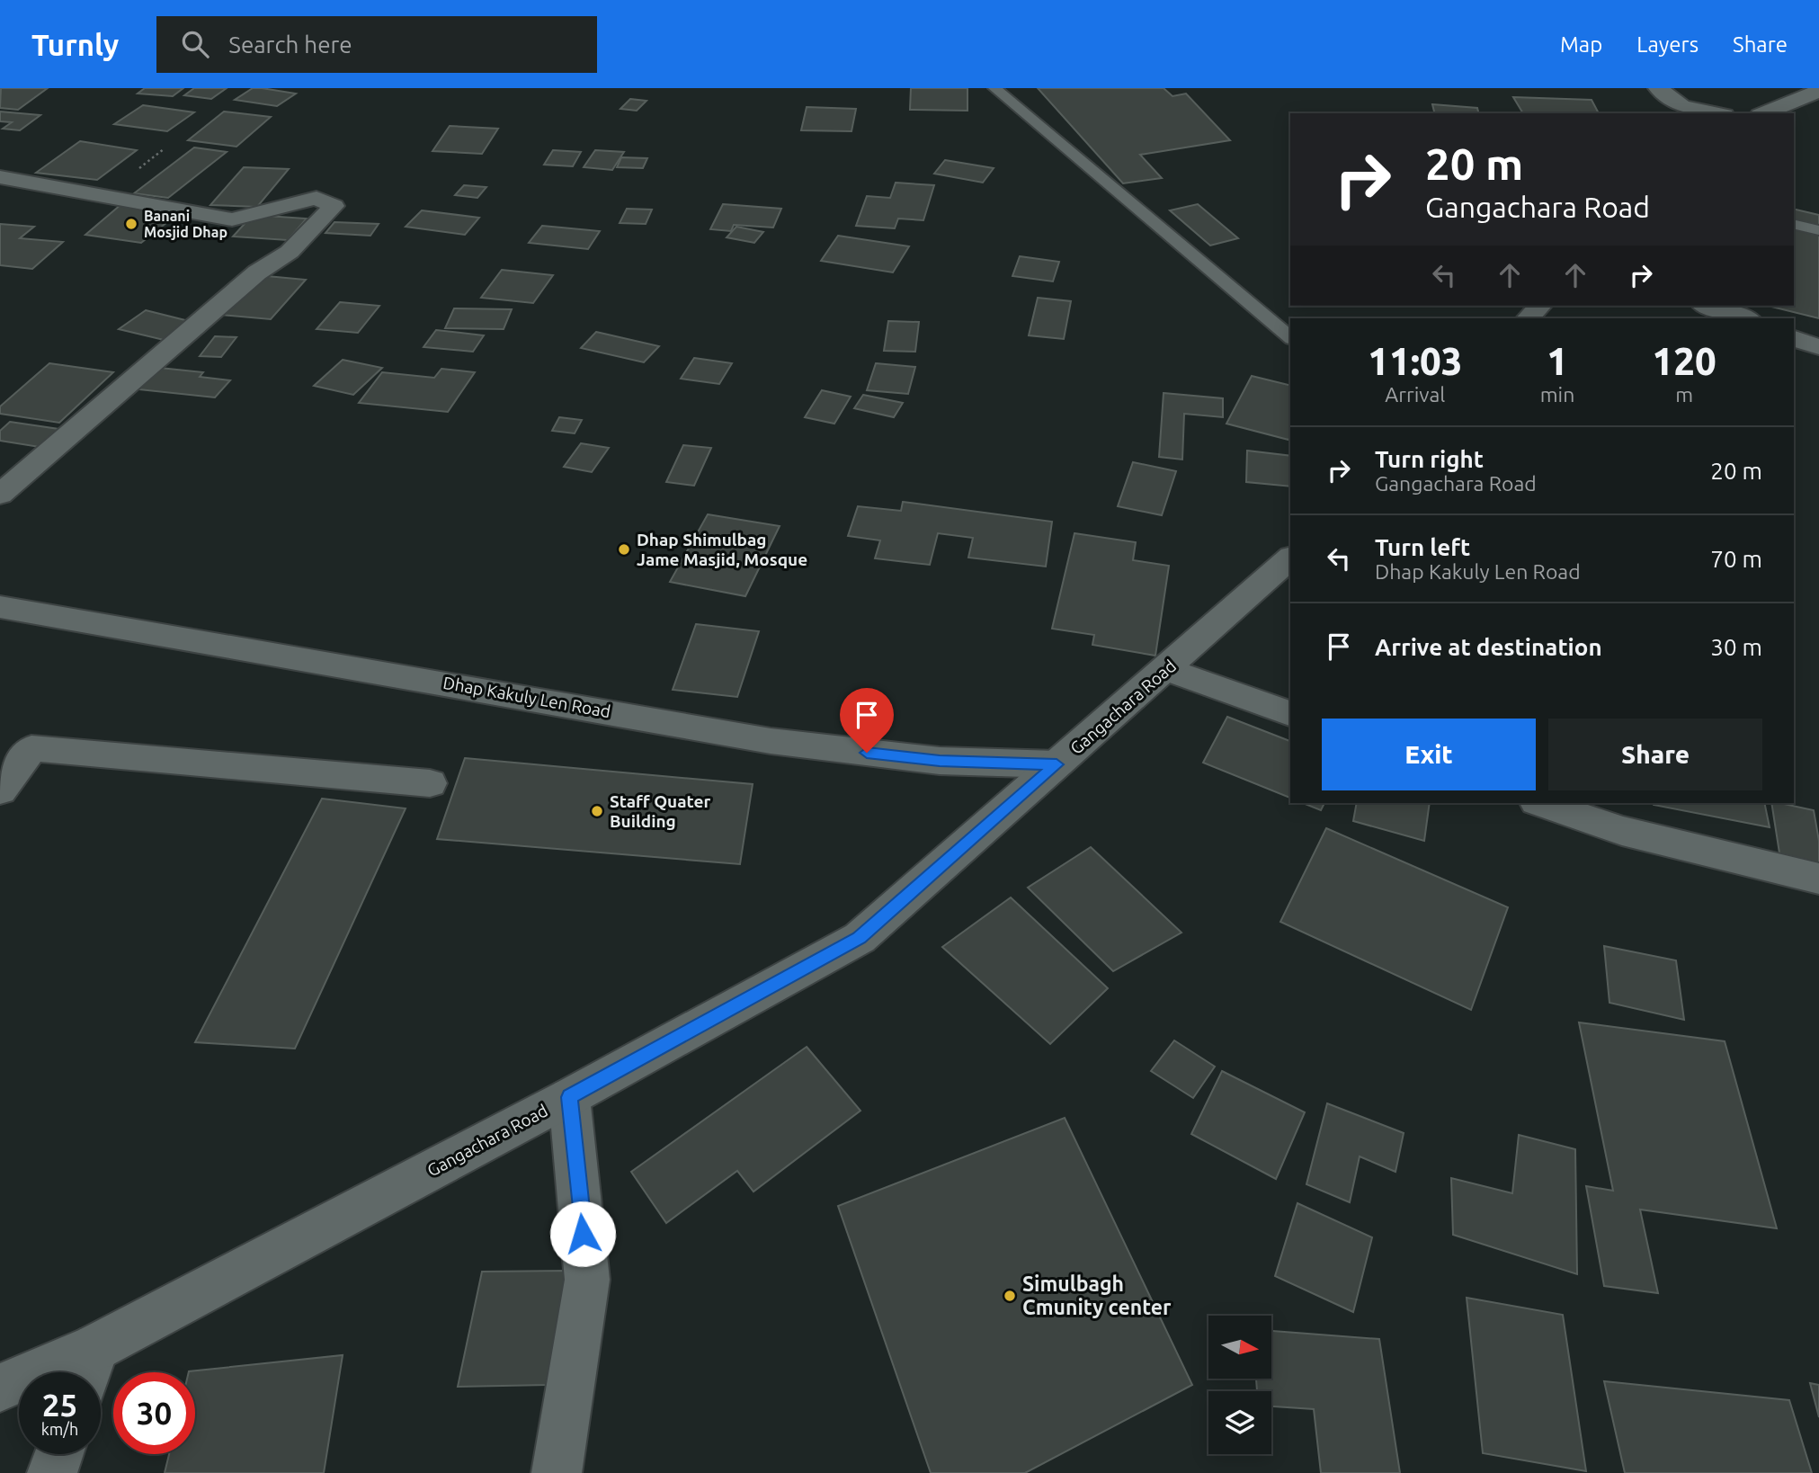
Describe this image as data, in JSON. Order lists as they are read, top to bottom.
{
  "streets": {
    "street": ["Dhap Kakuly Len Road", "Gangachara Road"]
  },
  "crossings": [
    ["Dhap Kakuly Len Road", "Gangachara Road"]
  ],
  "places": [
    "Banani Mosjid Dhap",
    "Dhap Shimulbag Jame Masjid, Mosque",
    "Staff Quater Building",
    "Simulbagh Cmunity center"
  ],
  "north": "right",
  "page": {
    "header": "Turnly",
    "search": "Search here",
    "nav": ["Map", "Layers", "Share"],
    "turn": ["20 m", "Gangachara Road"],
    "eta": [
      "11:03",
      "Arrival",
      "1",
      "min",
      "120",
      "m"
    ],
    "list": [
      {
        "name": "Turn right",
        "note": "Gangachara Road",
        "value": "20 m"
      },
      {
        "name": "Turn left",
        "note": "Dhap Kakuly Len Road",
        "value": "70 m"
      },
      {
        "name": "Arrive at destination",
        "value": "30 m"
      }
    ],
    "buttons": ["Exit", "Share"],
    "speed": "25 km/h",
    "limit": "30"
  }
}
